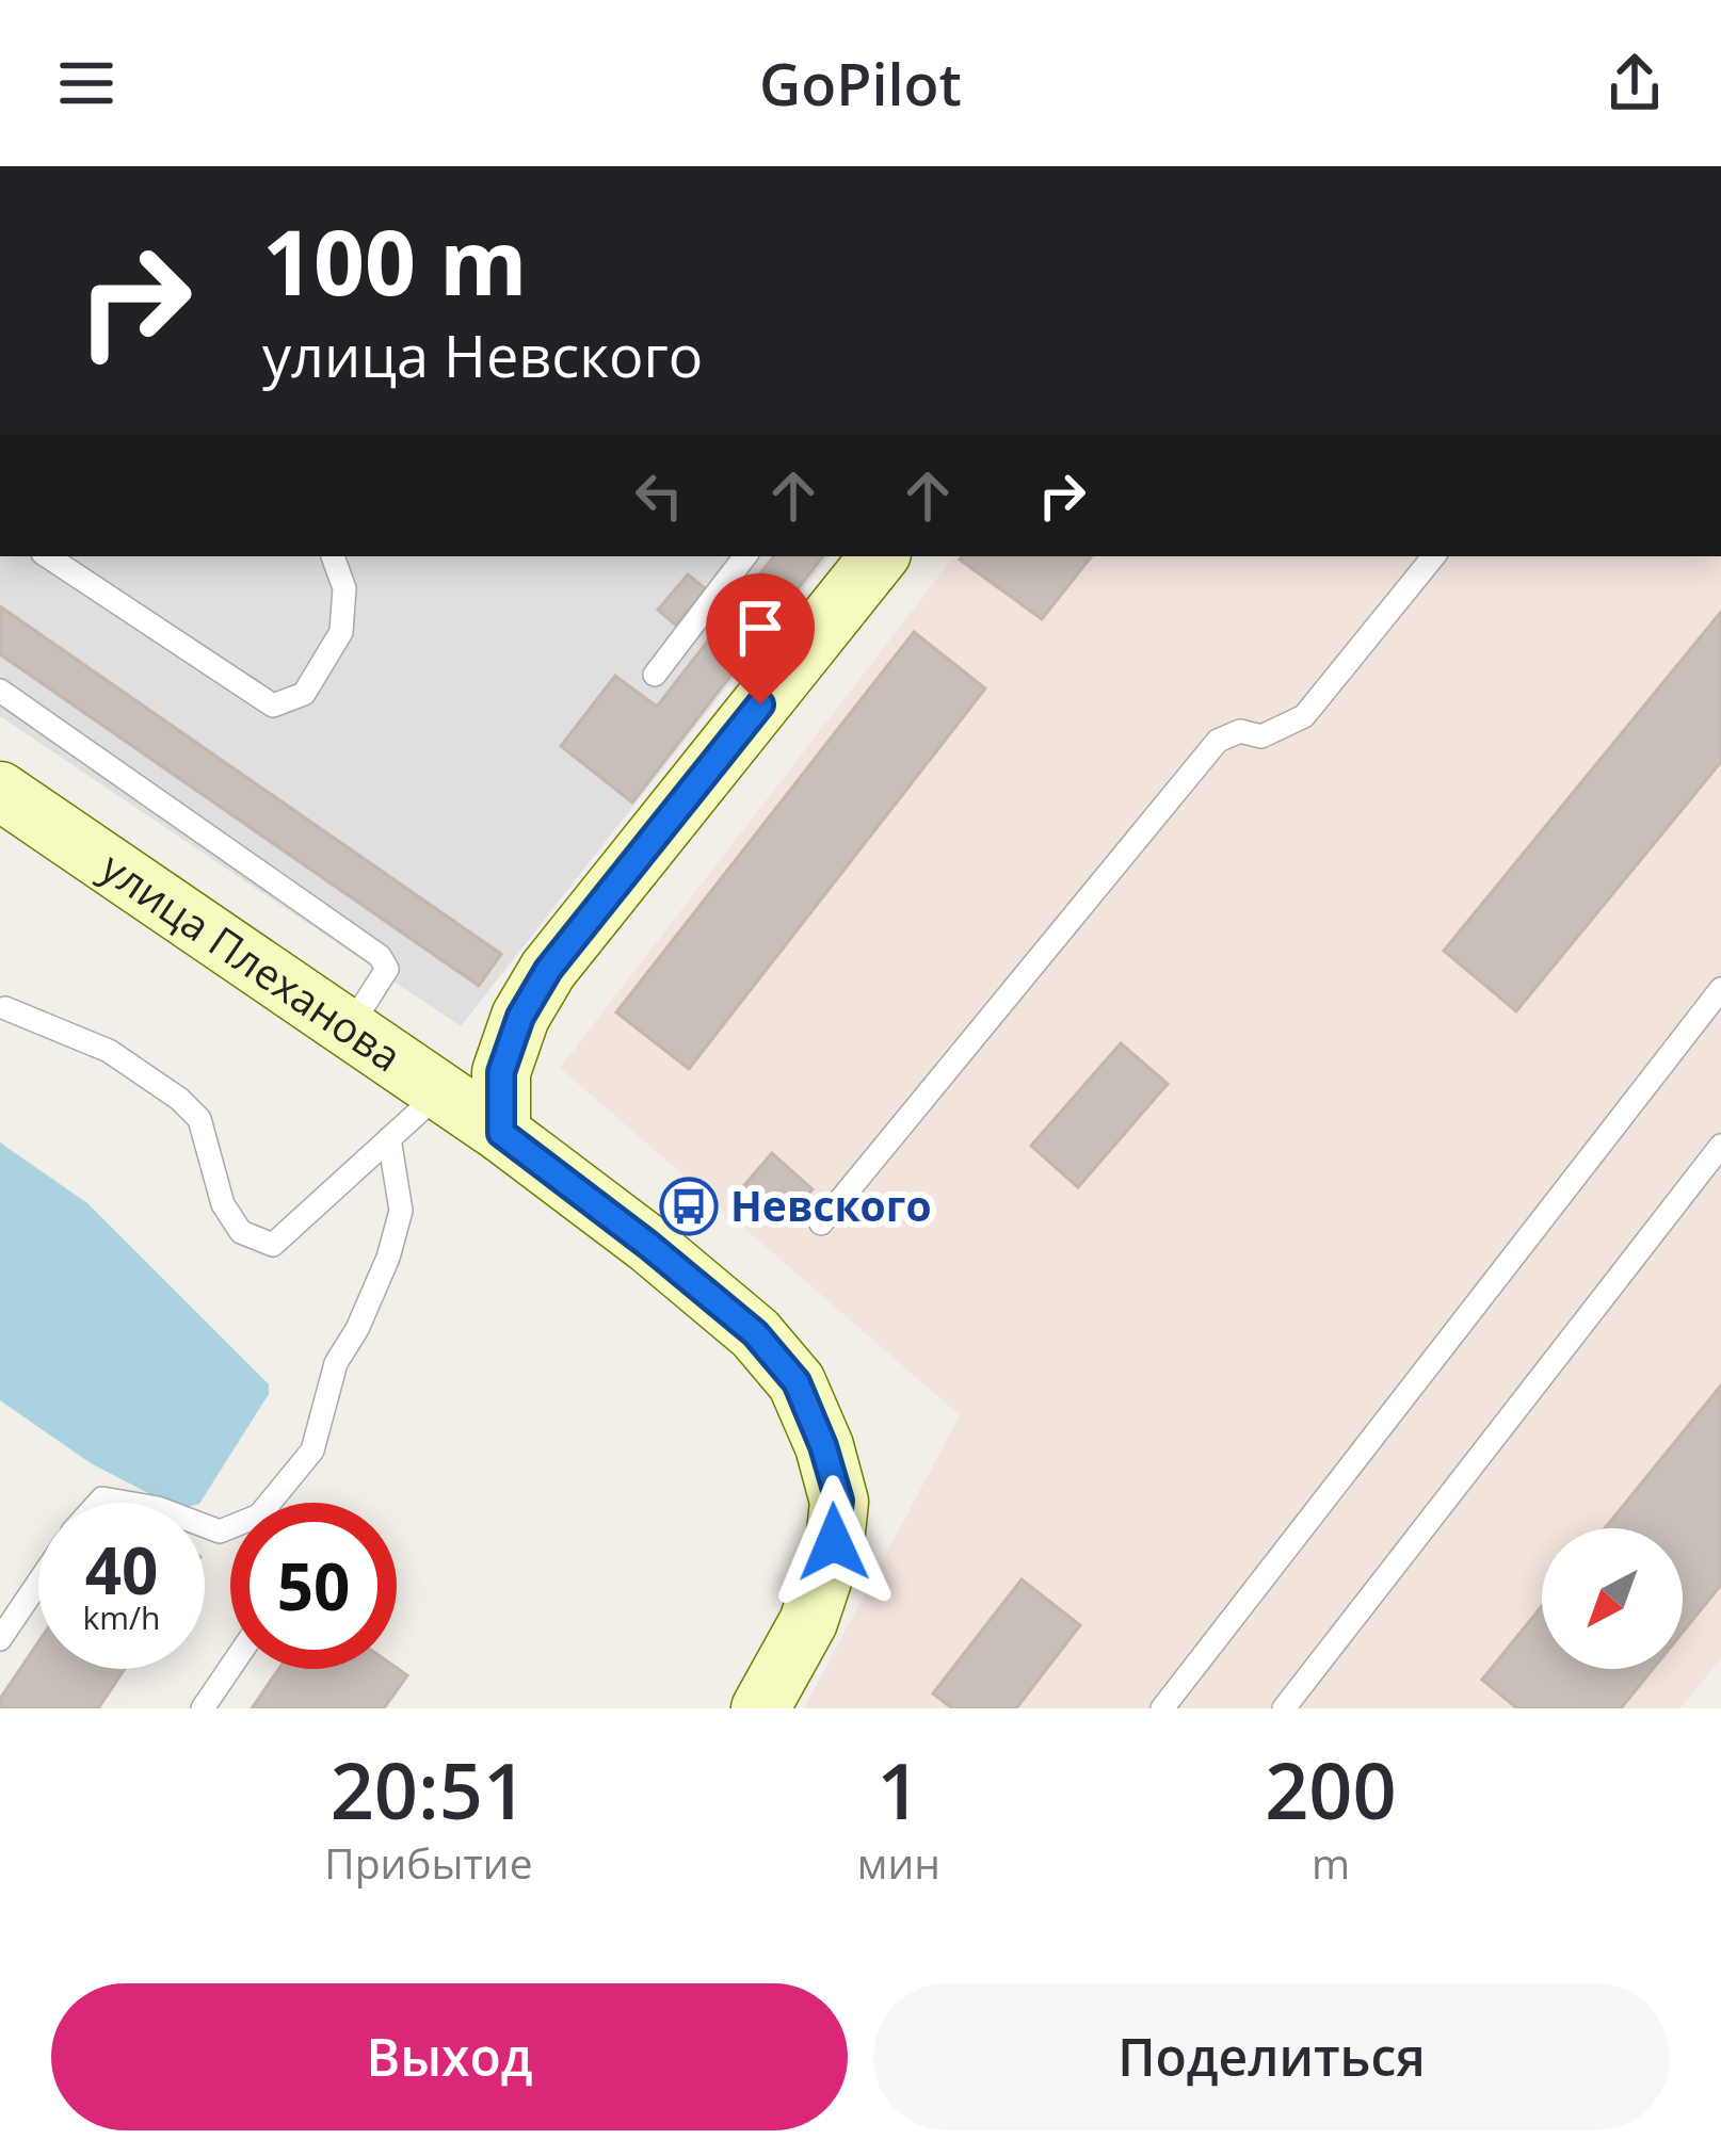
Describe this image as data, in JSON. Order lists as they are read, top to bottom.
{
  "streets": {
    "main road": ["улица Плеханова"]
  },
  "places": {
    "bus stop": ["Невского"]
  },
  "north": "bottom left",
  "page": {
    "header": "GoPilot",
    "turn": ["100 m", "улица Невского"],
    "speed": "40 km/h",
    "limit": "50",
    "eta": [
      "20:51",
      "Прибытие",
      "1",
      "мин",
      "200",
      "m"
    ],
    "buttons": ["Выход", "Поделиться"]
  }
}
